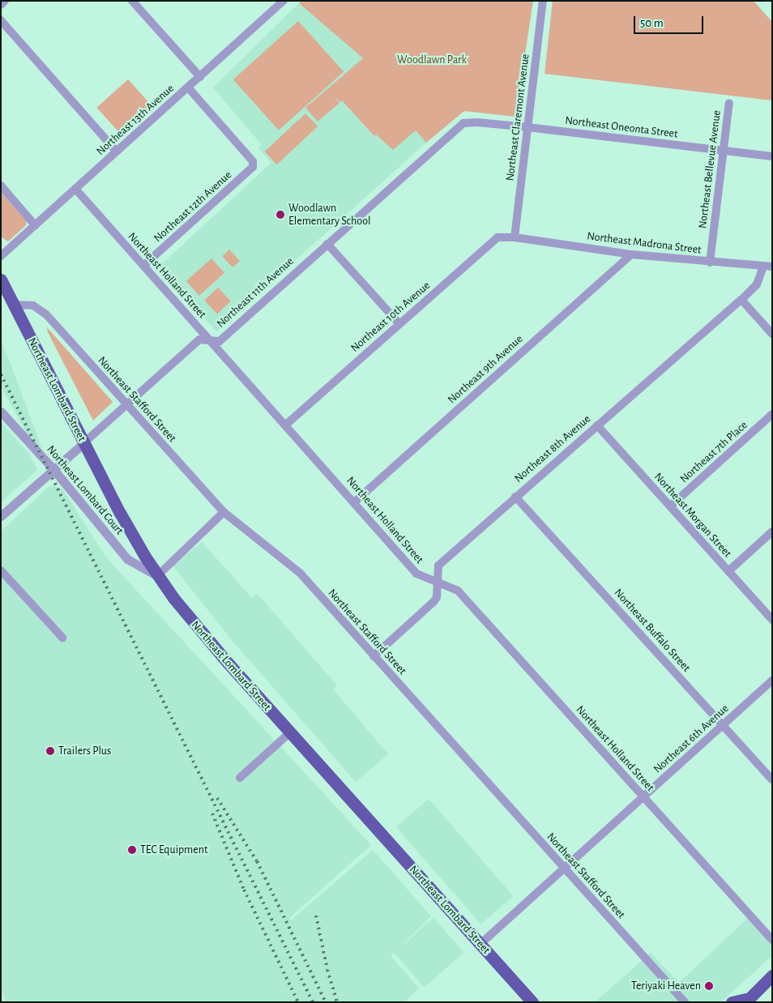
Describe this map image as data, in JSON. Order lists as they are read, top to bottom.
{
  "streets": {
    "main road": ["Northeast Lombard Street"],
    "street": [
      "Northeast Claremont Avenue",
      "Northeast 13th Avenue",
      "Northeast Oneonta Street",
      "Northeast Bellevue Avenue",
      "Northeast 12th Avenue",
      "Northeast Madrona Street",
      "Northeast Holland Street",
      "Northeast 11th Avenue",
      "Northeast 10th Avenue",
      "Northeast 9th Avenue",
      "Northeast Stafford Street",
      "Northeast 8th Avenue",
      "Northeast 7th Place",
      "Northeast Lombard Court",
      "Northeast Morgan Street",
      "Northeast Buffalo Street",
      "Northeast 6th Avenue"
    ]
  },
  "crossings": [
    ["Northeast Claremont Avenue", "Northeast Oneonta Street"],
    ["Northeast Claremont Avenue", "Northeast Madrona Street"],
    ["Northeast Claremont Avenue", "Northeast 10th Avenue"],
    ["Northeast 13th Avenue", "Northeast 12th Avenue"],
    ["Northeast 13th Avenue", "Northeast Holland Street"],
    ["Northeast Oneonta Street", "Northeast Bellevue Avenue"],
    ["Northeast Oneonta Street", "Northeast 11th Avenue"],
    ["Northeast Bellevue Avenue", "Northeast Madrona Street"],
    ["Northeast 12th Avenue", "Northeast Holland Street"],
    ["Northeast Madrona Street", "Northeast 10th Avenue"],
    ["Northeast Madrona Street", "Northeast 9th Avenue"],
    ["Northeast Madrona Street", "Northeast 8th Avenue"],
    ["Northeast Holland Street", "Northeast 11th Avenue"],
    ["Northeast Holland Street", "Northeast 10th Avenue"],
    ["Northeast Holland Street", "Northeast 9th Avenue"],
    ["Northeast Holland Street", "Northeast 8th Avenue"],
    ["Northeast Holland Street", "Northeast 6th Avenue"],
    ["Northeast 11th Avenue", "Northeast Lombard Street"],
    ["Northeast 11th Avenue", "Northeast Stafford Street"],
    ["Northeast 11th Avenue", "Northeast Lombard Court"],
    ["Northeast Lombard Street", "Northeast Stafford Street"],
    ["Northeast Lombard Street", "Northeast Lombard Court"],
    ["Northeast Lombard Street", "Northeast 6th Avenue"],
    ["Northeast Stafford Street", "Northeast 8th Avenue"],
    ["Northeast Stafford Street", "Northeast 6th Avenue"],
    ["Northeast 8th Avenue", "Northeast Morgan Street"],
    ["Northeast 8th Avenue", "Northeast Buffalo Street"],
    ["Northeast 7th Place", "Northeast Morgan Street"],
    ["Northeast Buffalo Street", "Northeast 6th Avenue"]
  ],
  "parks": ["Woodlawn Park"],
  "places": [
    "Woodlawn Elementary School",
    "Trailers Plus",
    "TEC Equipment",
    "Teriyaki Heaven"
  ],
  "scale_bar": "50 m"
}
